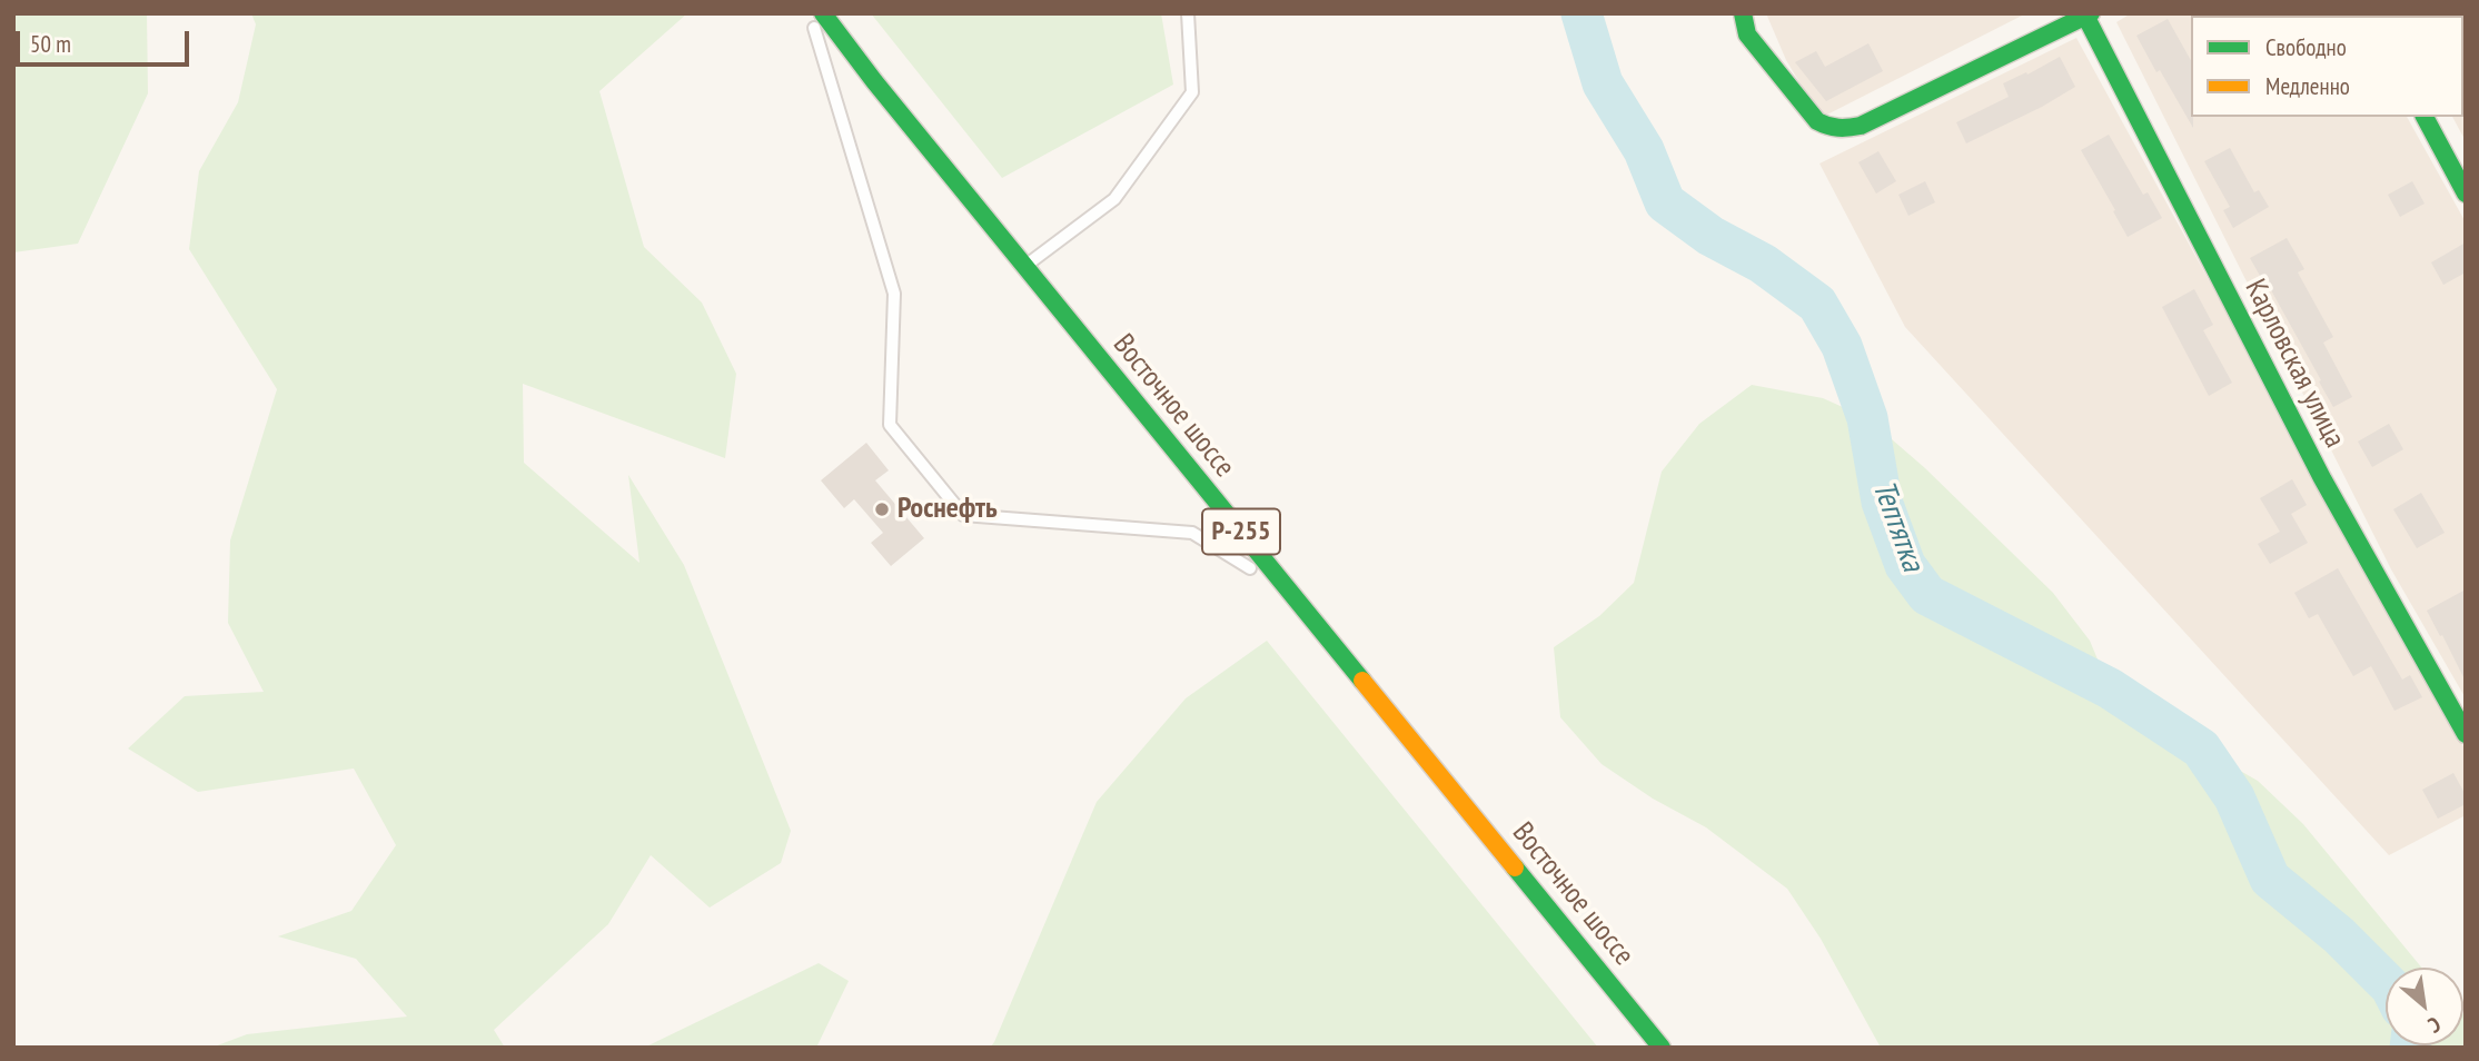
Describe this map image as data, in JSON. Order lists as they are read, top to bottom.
{
  "streets": {
    "main road": ["Карловская улица", "Восточное шоссе", "Р-255"]
  },
  "water": ["Тептятка"],
  "places": ["Роснефть"],
  "legend": ["Свободно", "Медленно"],
  "scale_bar": "50 m",
  "north": "bottom right"
}
